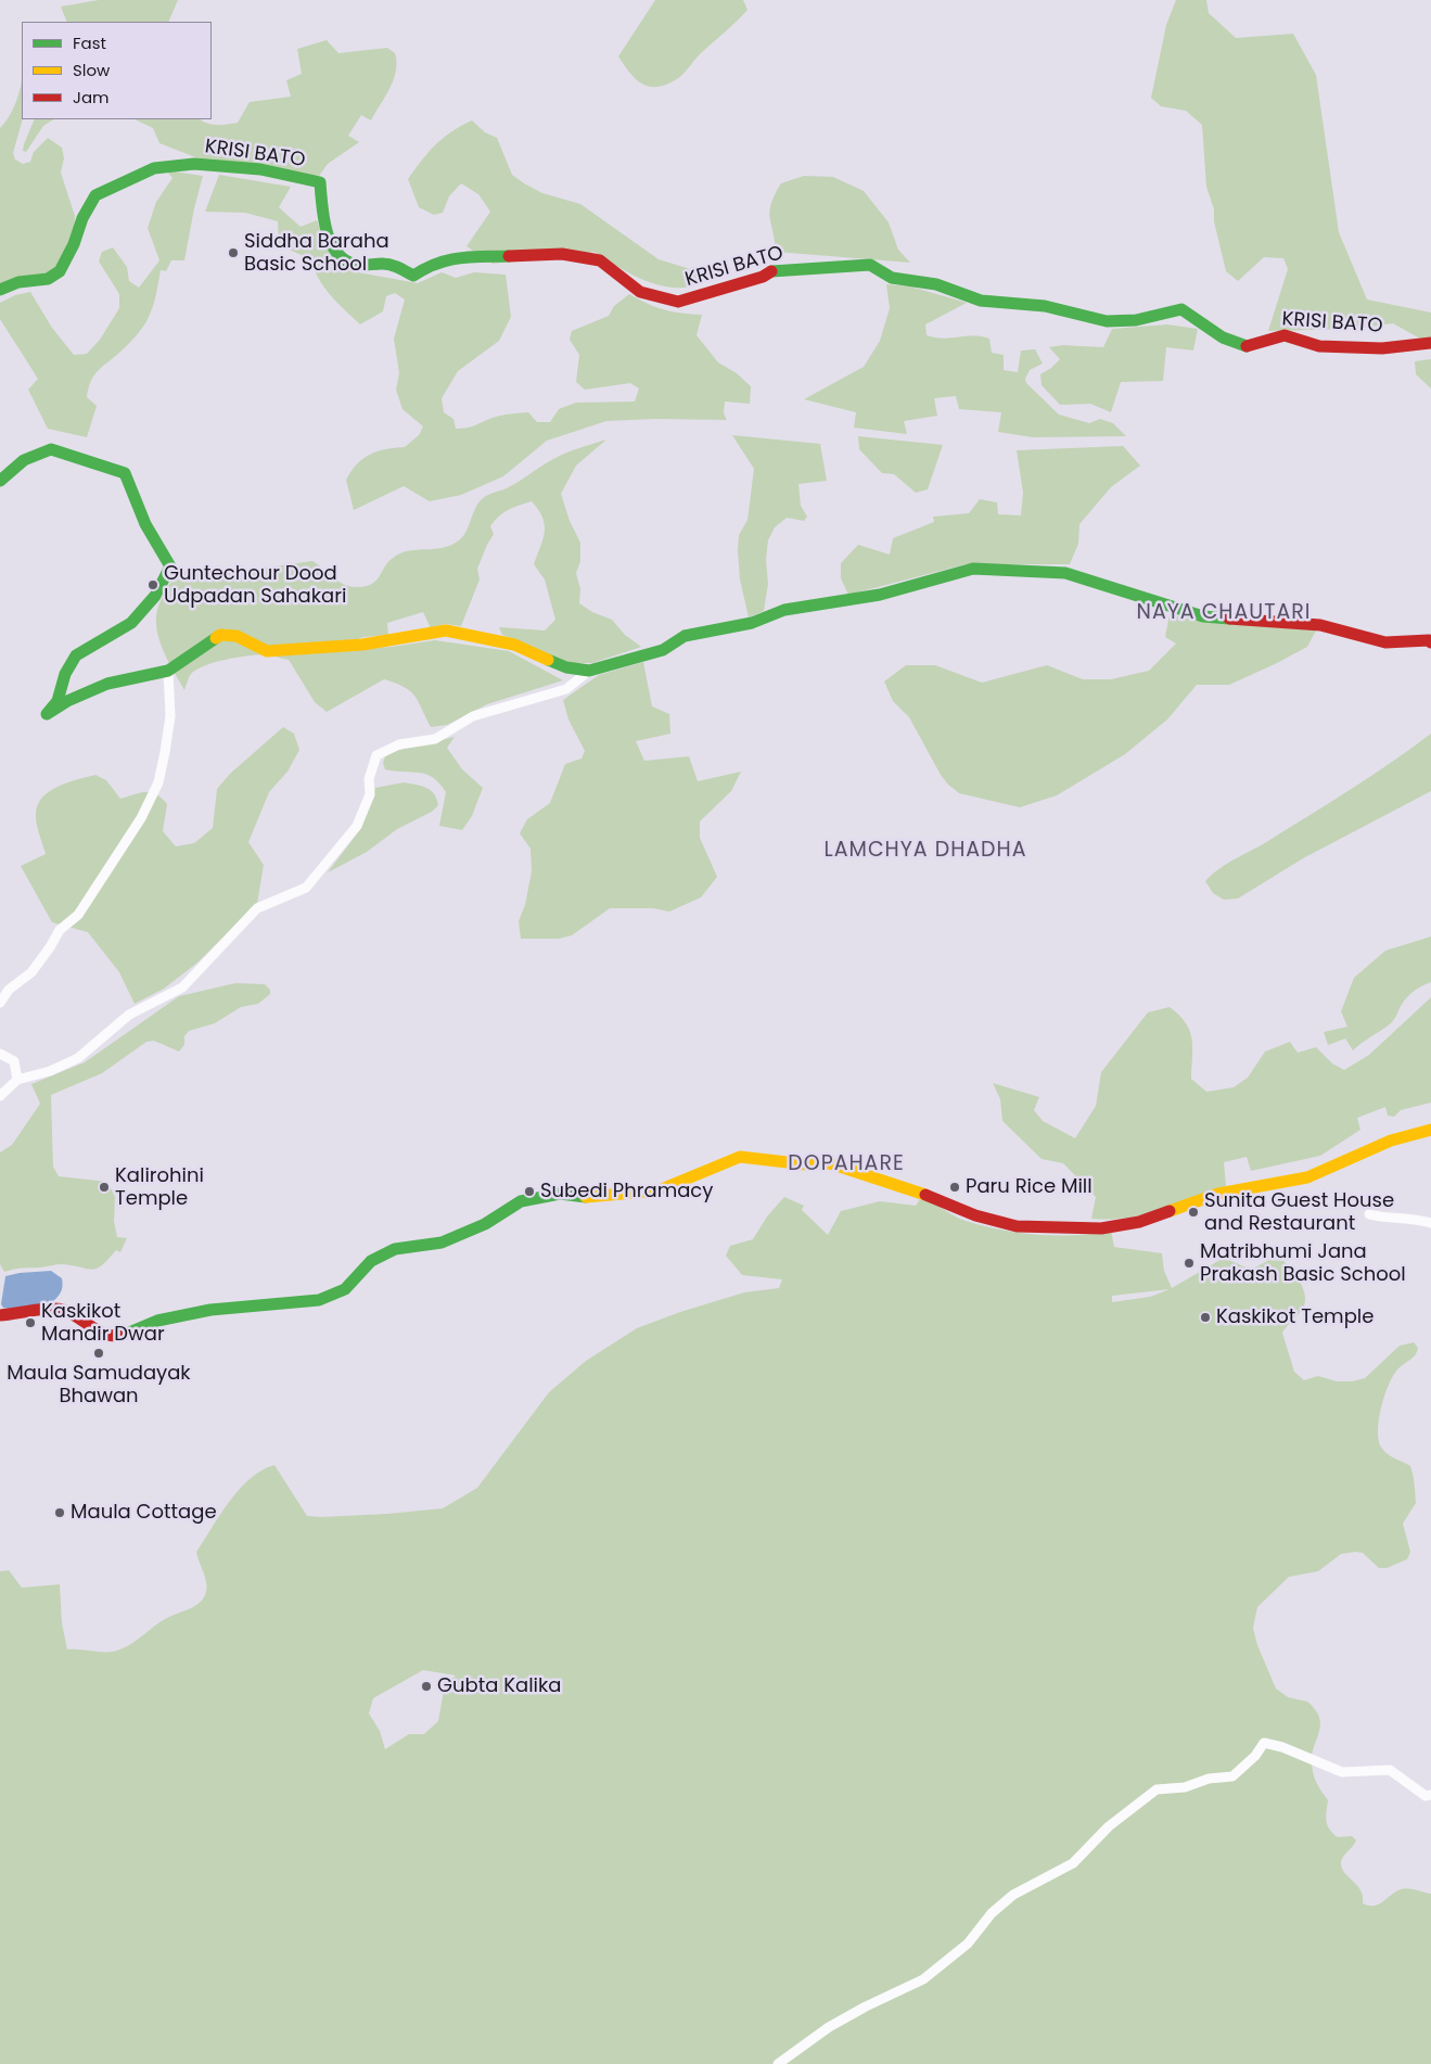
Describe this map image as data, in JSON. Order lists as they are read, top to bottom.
{
  "streets": {
    "street": ["KRISI BATO"]
  },
  "districts": ["NAYA CHAUTARI", "LAMCHYA DHADHA", "DOPAHARE"],
  "places": [
    "Siddha Baraha Basic School",
    "Guntechour Dood Udpadan Sahakari",
    "Kalirohini Temple",
    "Paru Rice Mill",
    "Subedi Phramacy",
    "Sunita Guest House and Restaurant",
    "Matribhumi Jana Prakash Basic School",
    "Kaskikot Temple",
    "Kaskikot Mandir Dwar",
    "Maula Samudayak Bhawan",
    "Maula Cottage",
    "Gubta Kalika"
  ],
  "legend": ["Fast", "Slow", "Jam"]
}
